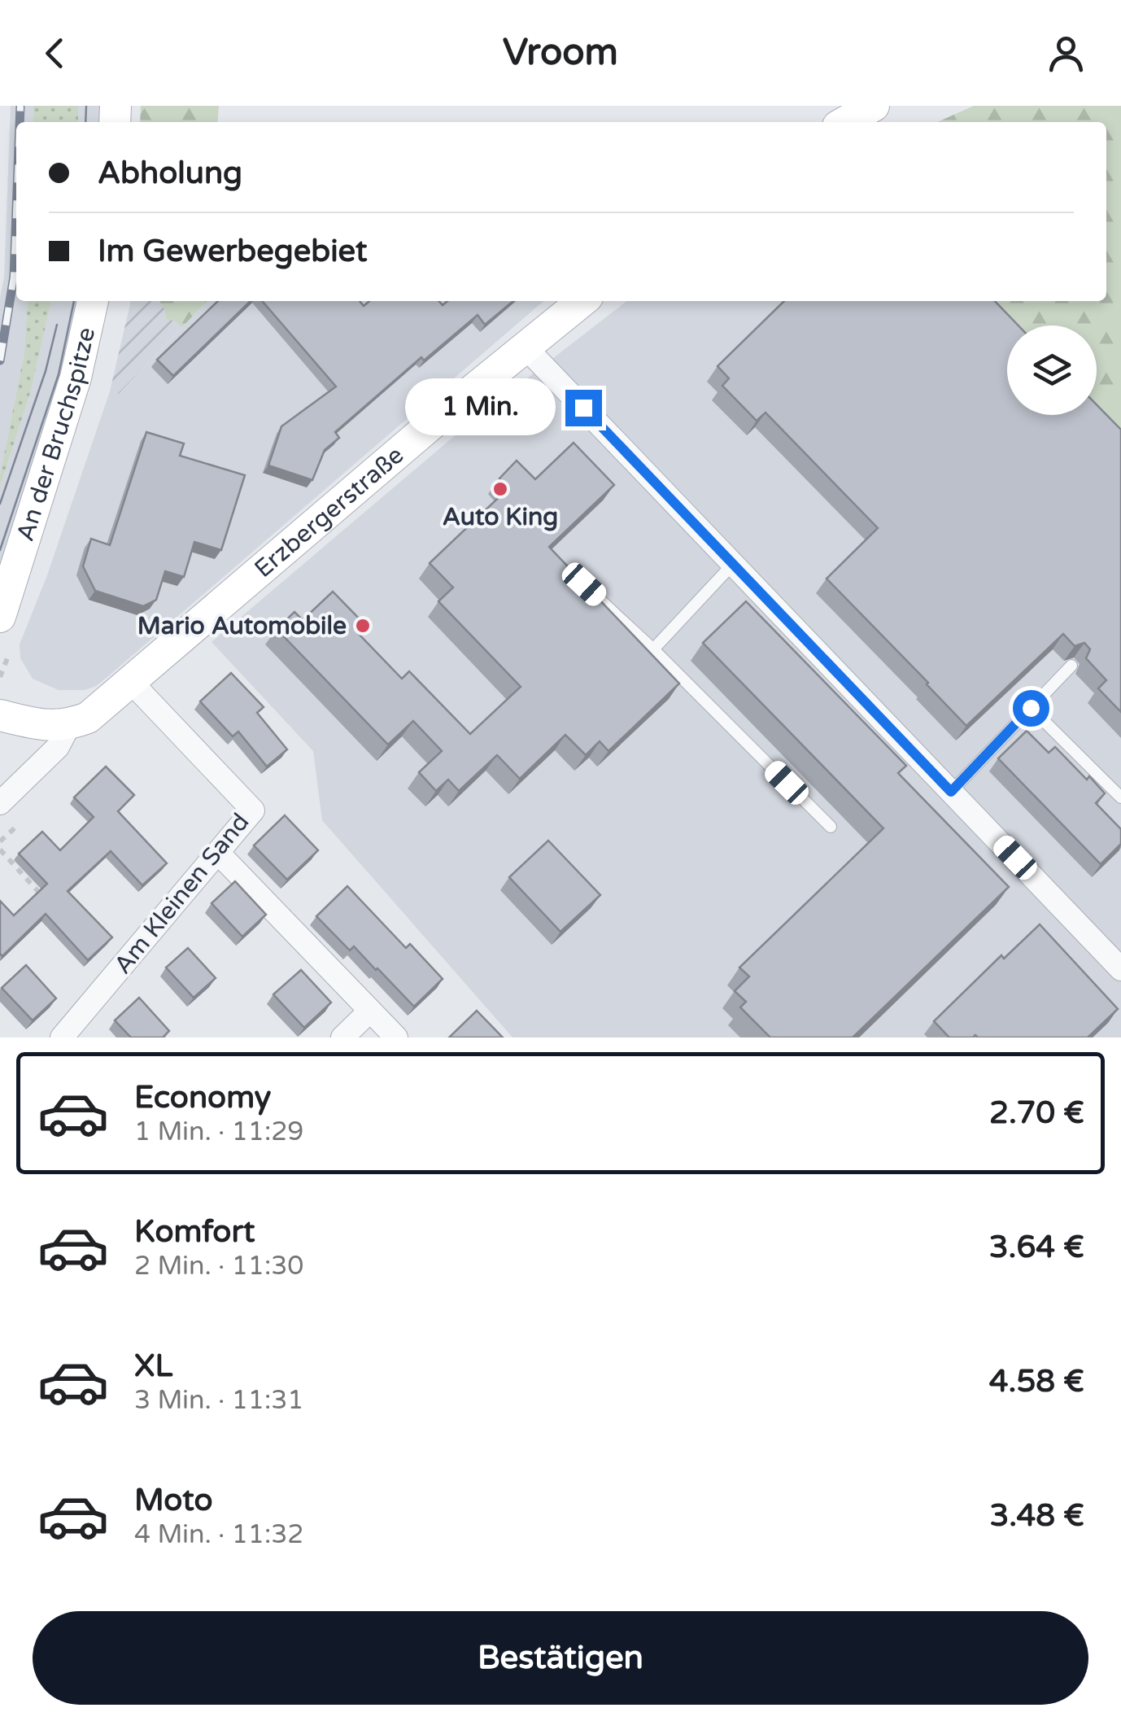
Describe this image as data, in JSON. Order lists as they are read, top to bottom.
{
  "streets": {
    "main road": ["An der Bruchspitze", "Erzbergerstraße"],
    "street": ["Am Kleinen Sand"]
  },
  "crossings": [
    ["Erzbergerstraße", "Am Kleinen Sand"]
  ],
  "places": ["Auto King", "Mario Automobile"],
  "page": {
    "header": "Vroom",
    "banner": ["Abholung", "Im Gewerbegebiet"],
    "bubble": "1 Min.",
    "list": [
      {
        "name": "Economy",
        "note": "1 Min. · 11:29",
        "value": "2.70 €"
      },
      {
        "name": "Komfort",
        "note": "2 Min. · 11:30",
        "value": "3.64 €"
      },
      {
        "name": "XL",
        "note": "3 Min. · 11:31",
        "value": "4.58 €"
      },
      {
        "name": "Moto",
        "note": "4 Min. · 11:32",
        "value": "3.48 €"
      }
    ],
    "buttons": "Bestätigen"
  }
}
